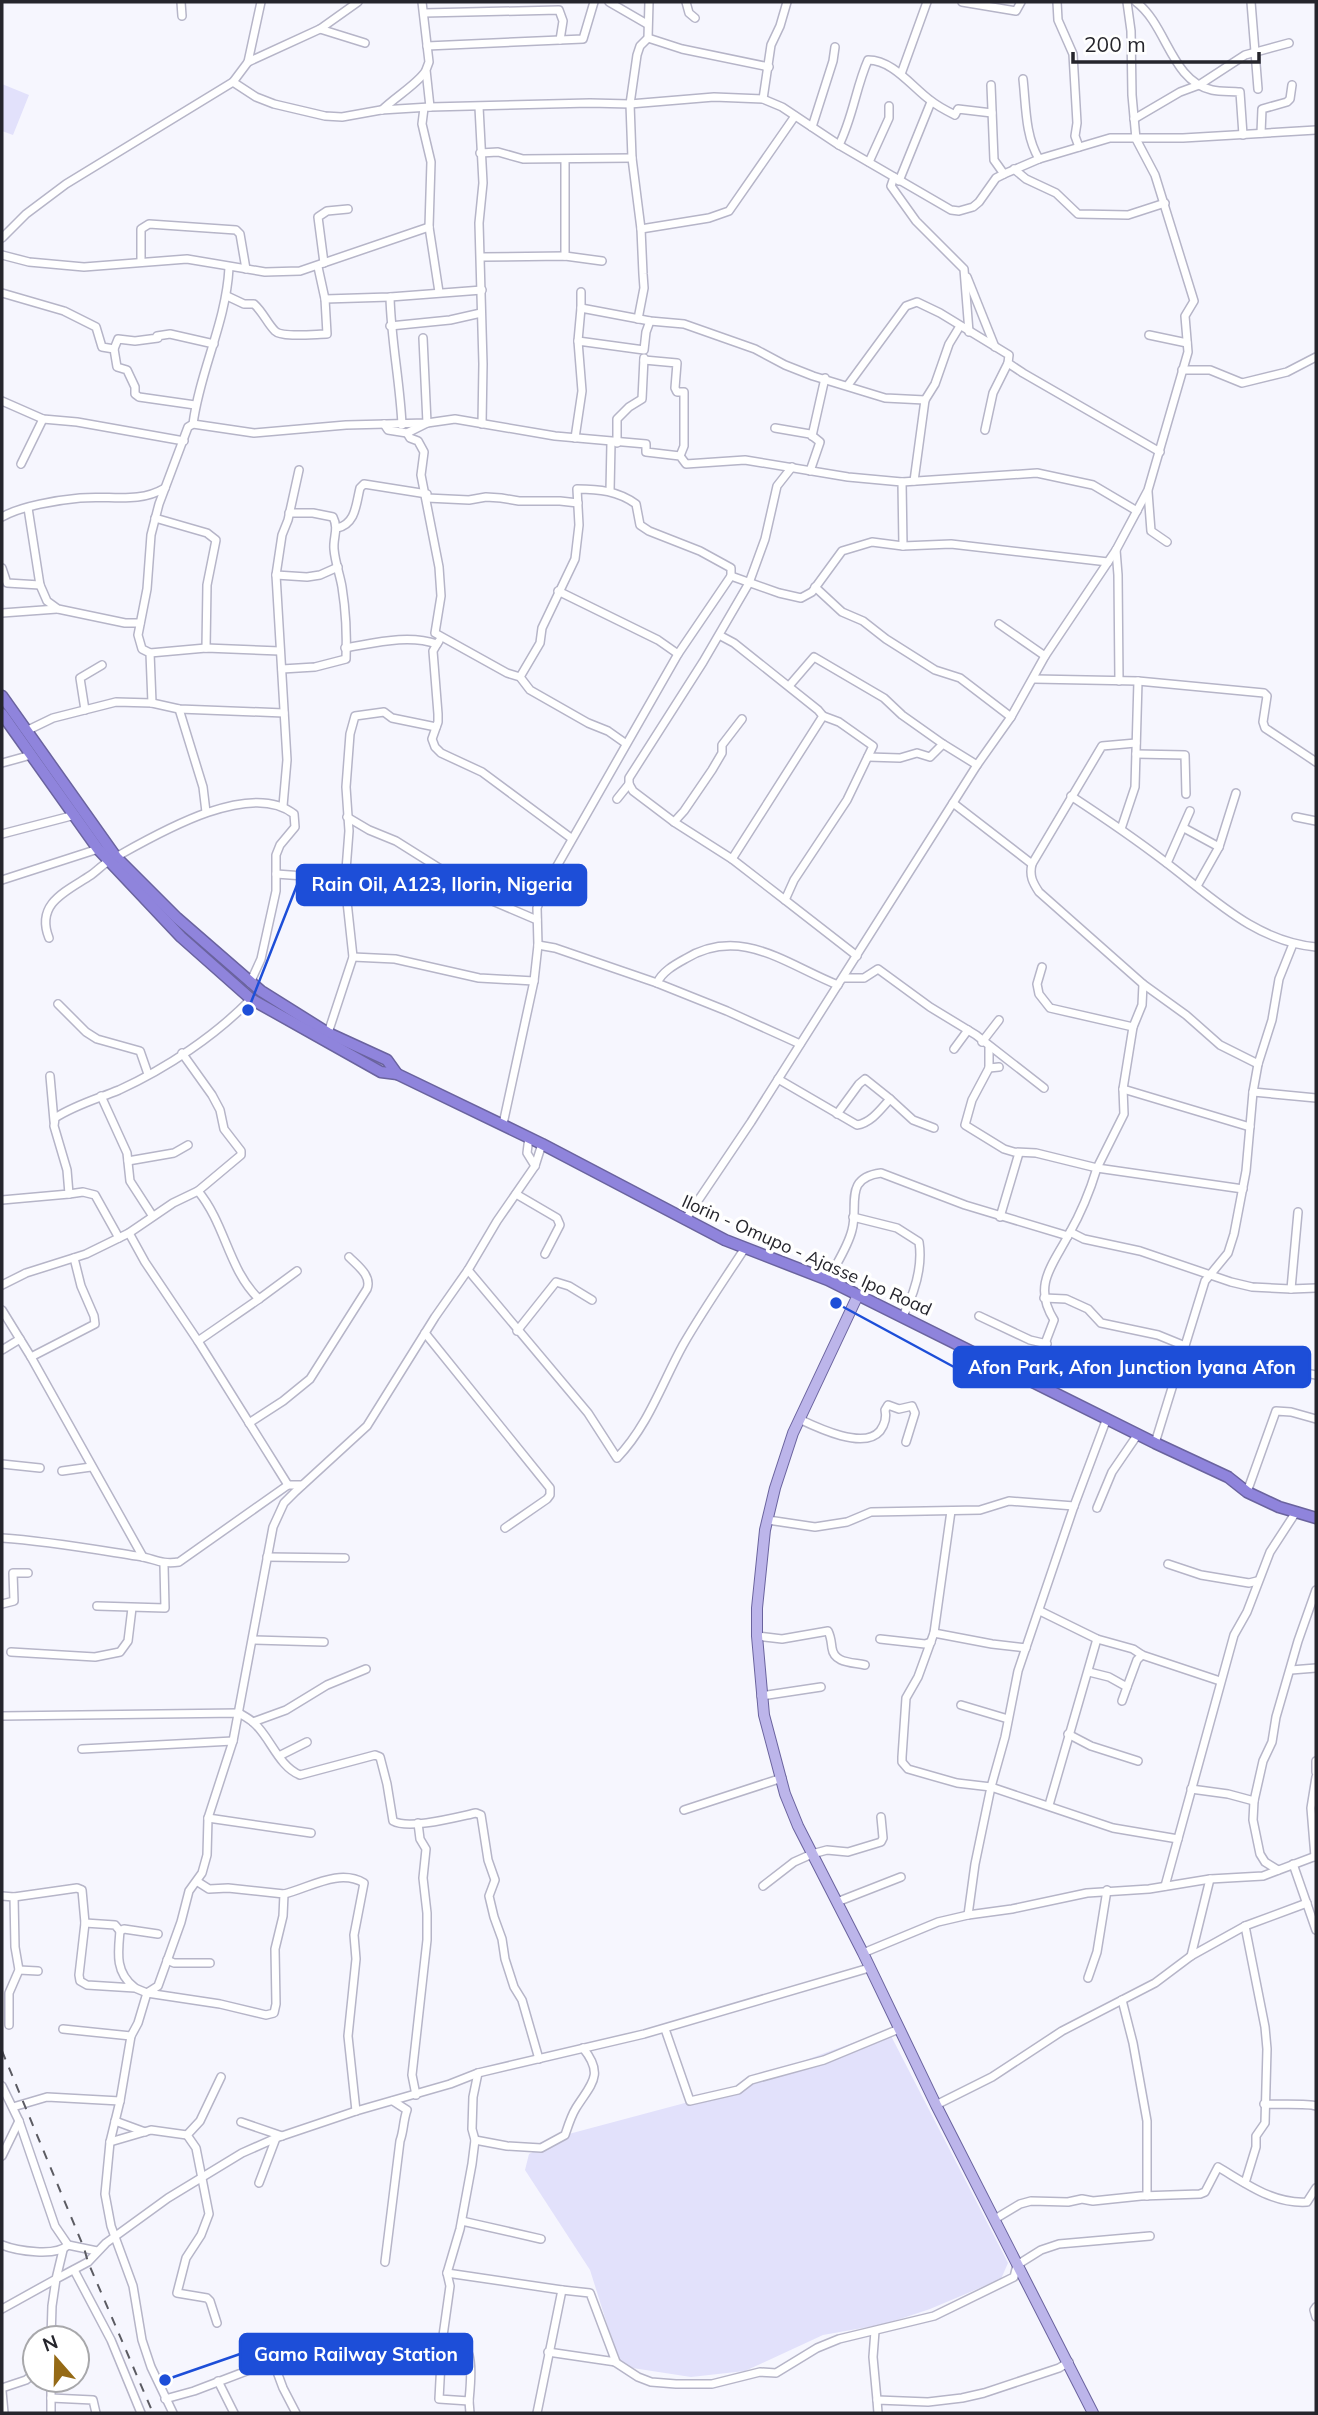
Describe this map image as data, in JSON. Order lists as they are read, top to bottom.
{
  "streets": {
    "highway": ["Ilorin - Omupo - Ajasse Ipo Road"]
  },
  "places": ["Rain Oil, A123, Ilorin, Nigeria", "Afon Park, Afon Junction Iyana Afon", "Gamo Railway Station"],
  "scale_bar": "200 m",
  "north": "top"
}
